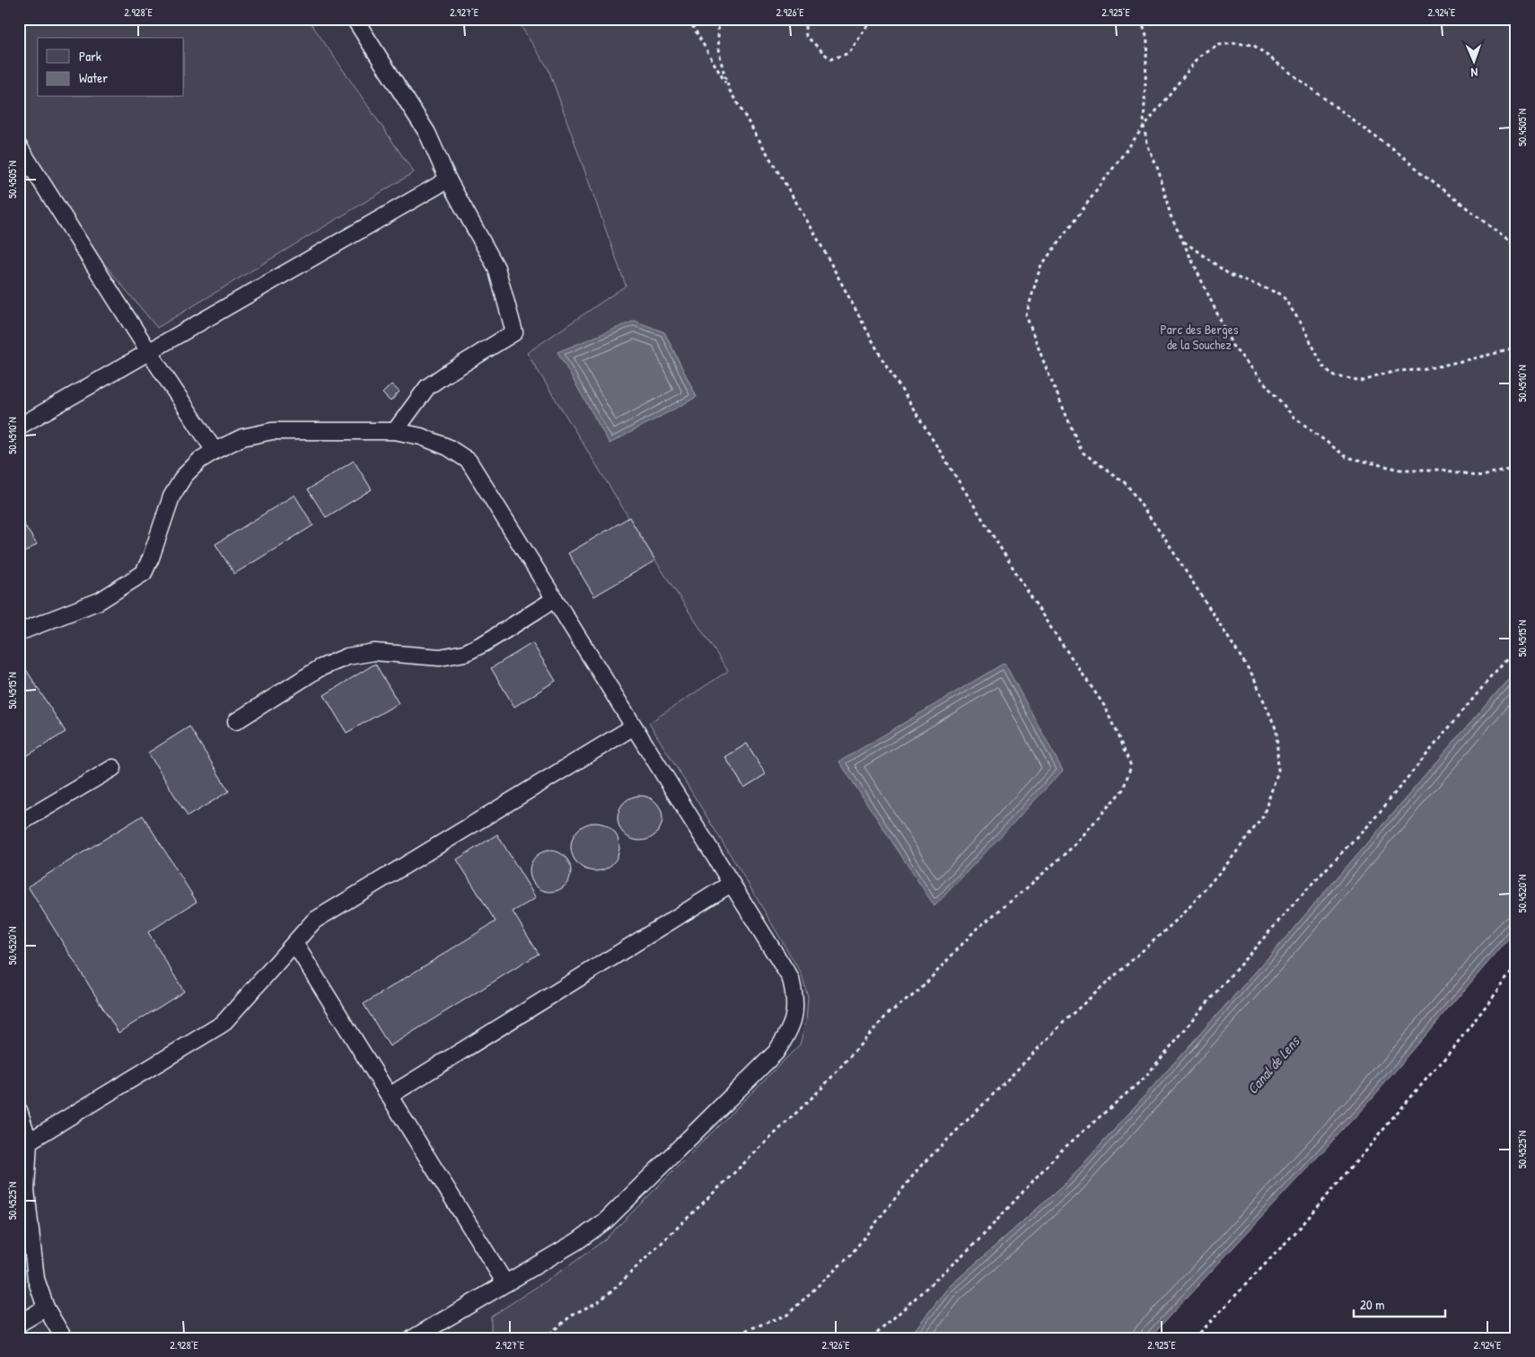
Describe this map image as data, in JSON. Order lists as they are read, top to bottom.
{
  "water": ["Canal de Lens"],
  "parks": ["Parc des Berges de la Souchez"],
  "legend": ["Park", "Water"],
  "scale_bar": "20 m",
  "north": "bottom",
  "coordinates": [
    "2.928°E",
    "2.927°E",
    "2.926°E",
    "2.925°E",
    "2.924°E",
    "50.4505°N",
    "50.4510°N",
    "50.4515°N",
    "50.4520°N",
    "50.4525°N"
  ]
}
